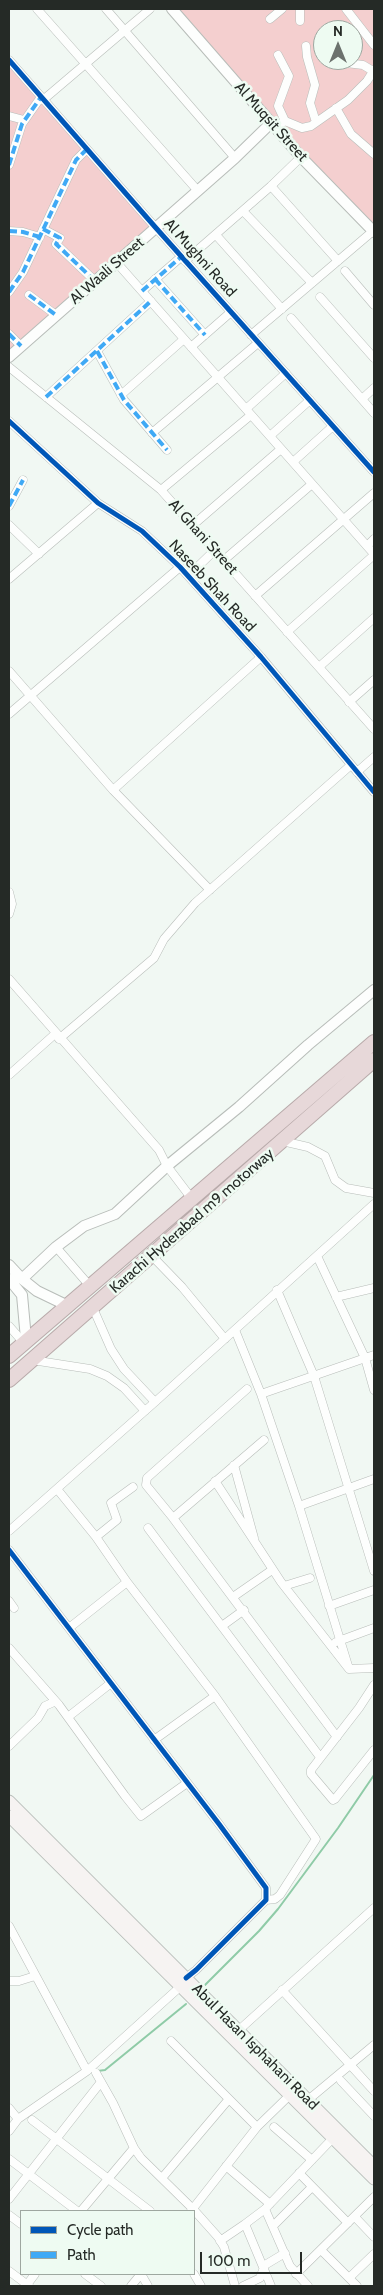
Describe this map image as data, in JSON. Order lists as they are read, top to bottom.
{
  "streets": {
    "highway": ["Karachi Hyderabad m9 motorway"],
    "main road": ["Abul Hasan Isphahani Road"],
    "street": [
      "Al Muqsit Street",
      "Al Mughni Road",
      "Al Waali Street",
      "Al Ghani Street",
      "Naseeb Shah Road"
    ]
  },
  "crossings": [
    ["Al Muqsit Street", "Al Waali Street"],
    ["Al Mughni Road", "Al Waali Street"]
  ],
  "legend": ["Cycle path", "Path"],
  "scale_bar": "100 m",
  "north": "top"
}
